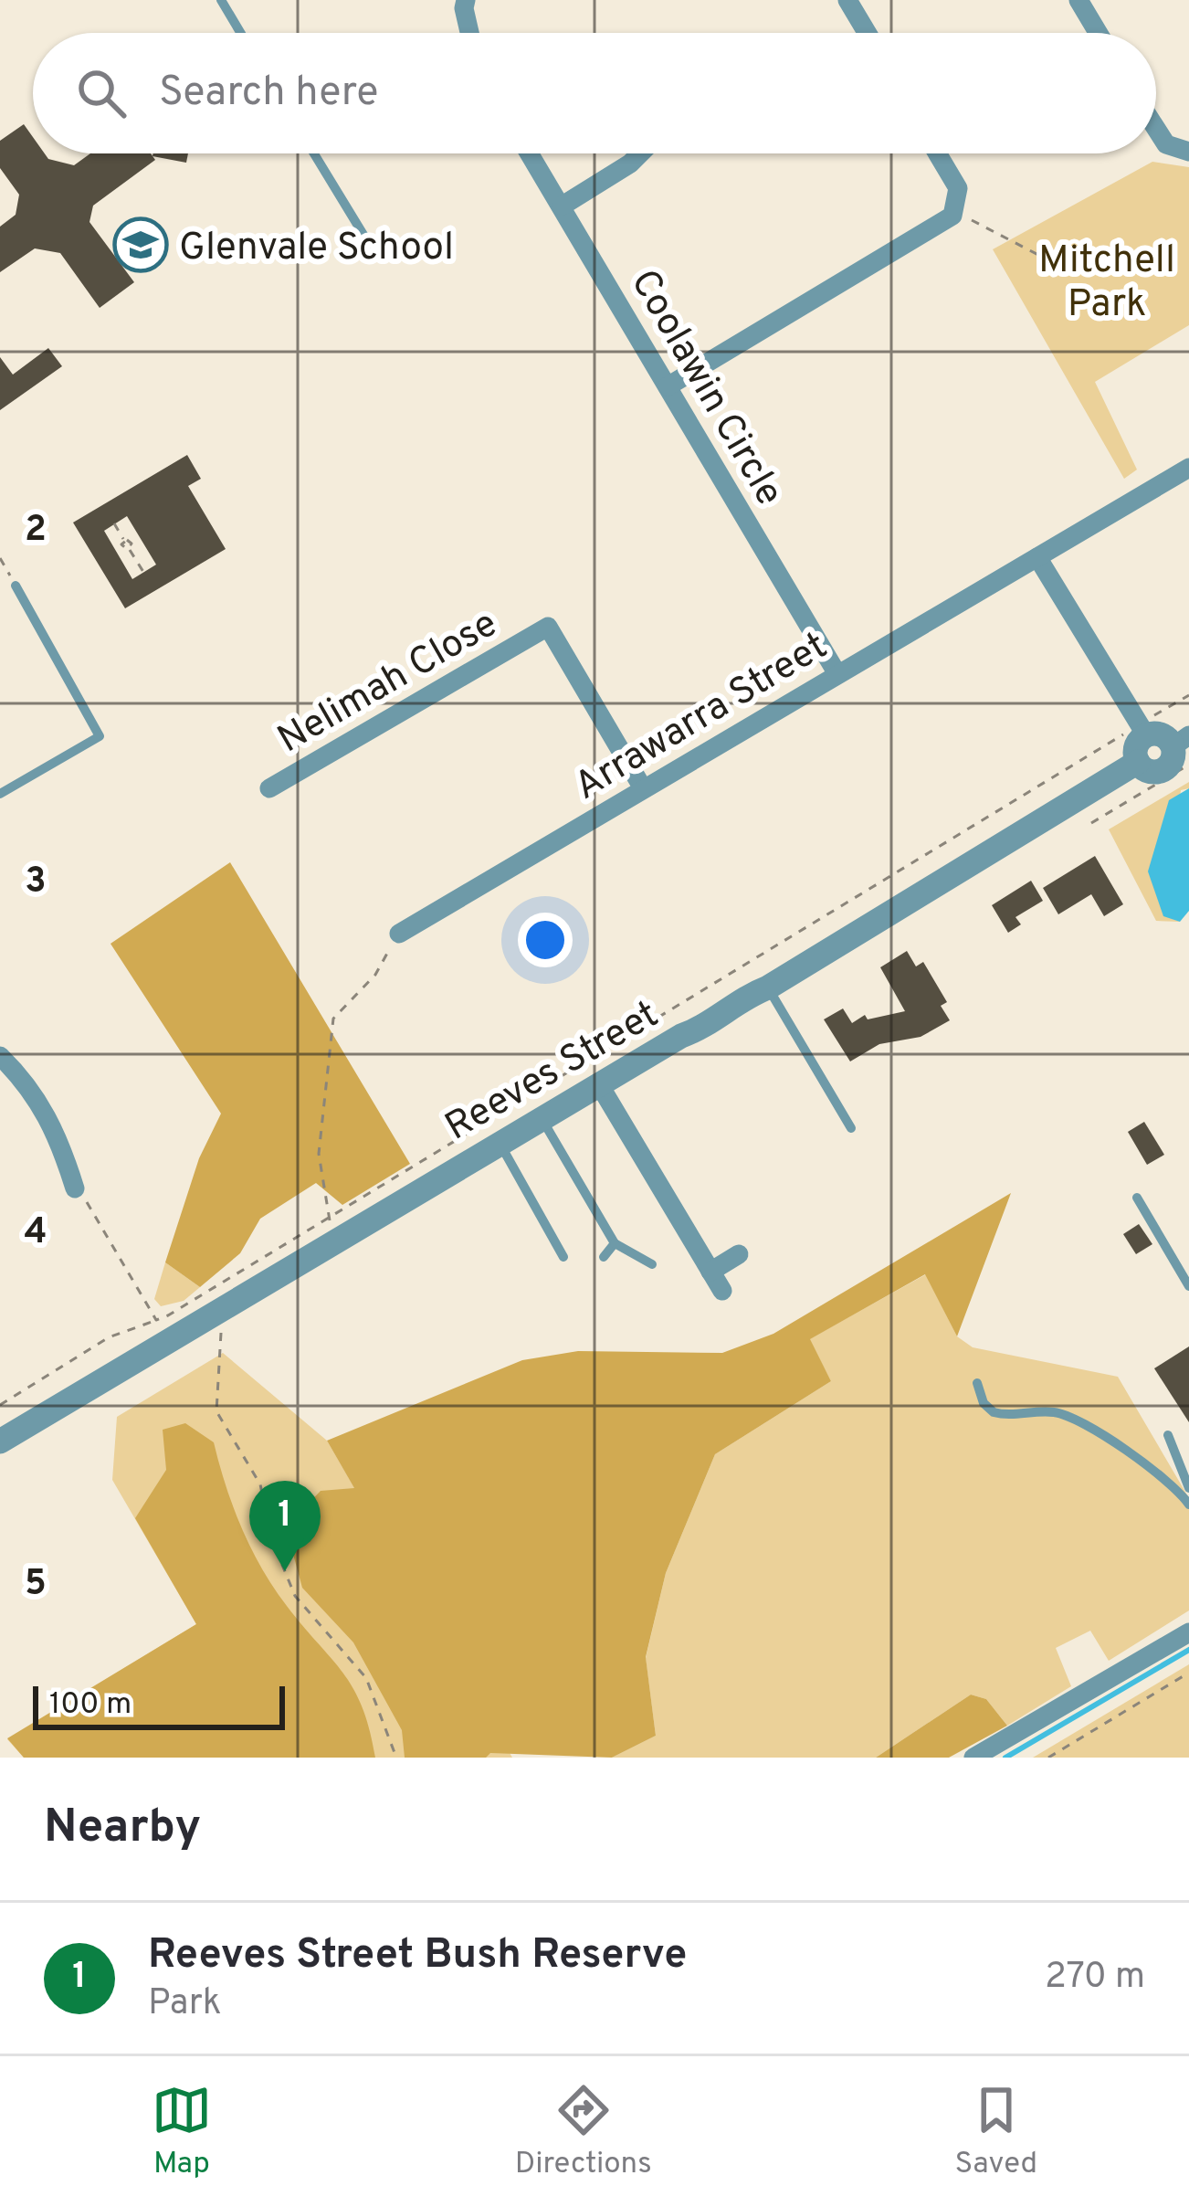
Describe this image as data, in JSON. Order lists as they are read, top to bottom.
{
  "streets": {
    "street": [
      "Coolawin Circle",
      "Nelimah Close",
      "Arrawarra Street",
      "Reeves Street"
    ]
  },
  "crossings": [
    ["Coolawin Circle", "Arrawarra Street"],
    ["Nelimah Close", "Arrawarra Street"]
  ],
  "parks": ["Mitchell Park"],
  "places": {
    "school or university": ["Glenvale School"]
  },
  "scale_bar": "100 m",
  "page": {
    "search": "Search here",
    "pins": "1",
    "scale": "100 m",
    "heading": "Nearby",
    "list": [
      {
        "mark": "1",
        "name": "Reeves Street Bush Reserve",
        "note": "Park",
        "value": "270 m"
      }
    ],
    "nav": ["Map", "Directions", "Saved"]
  },
  "grid": {
    "rows": [
      "2",
      "3",
      "4",
      "5"
    ]
  }
}
